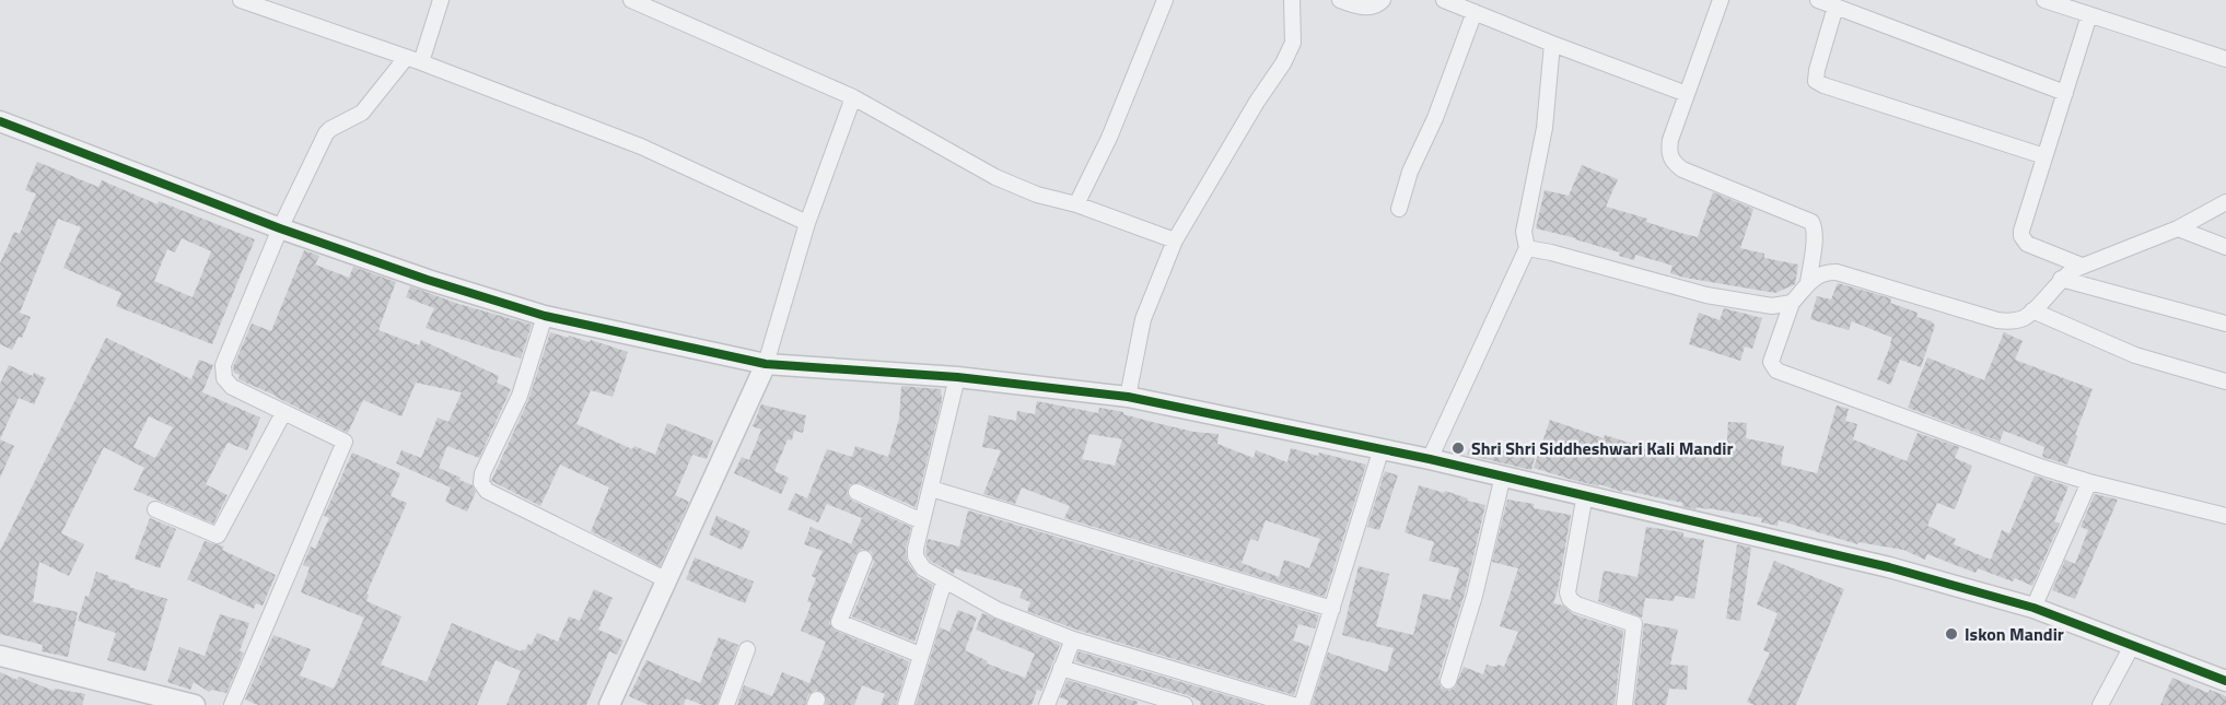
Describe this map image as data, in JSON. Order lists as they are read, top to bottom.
{
  "places": ["Shri Shri Siddheshwari Kali Mandir", "Iskon Mandir"]
}
